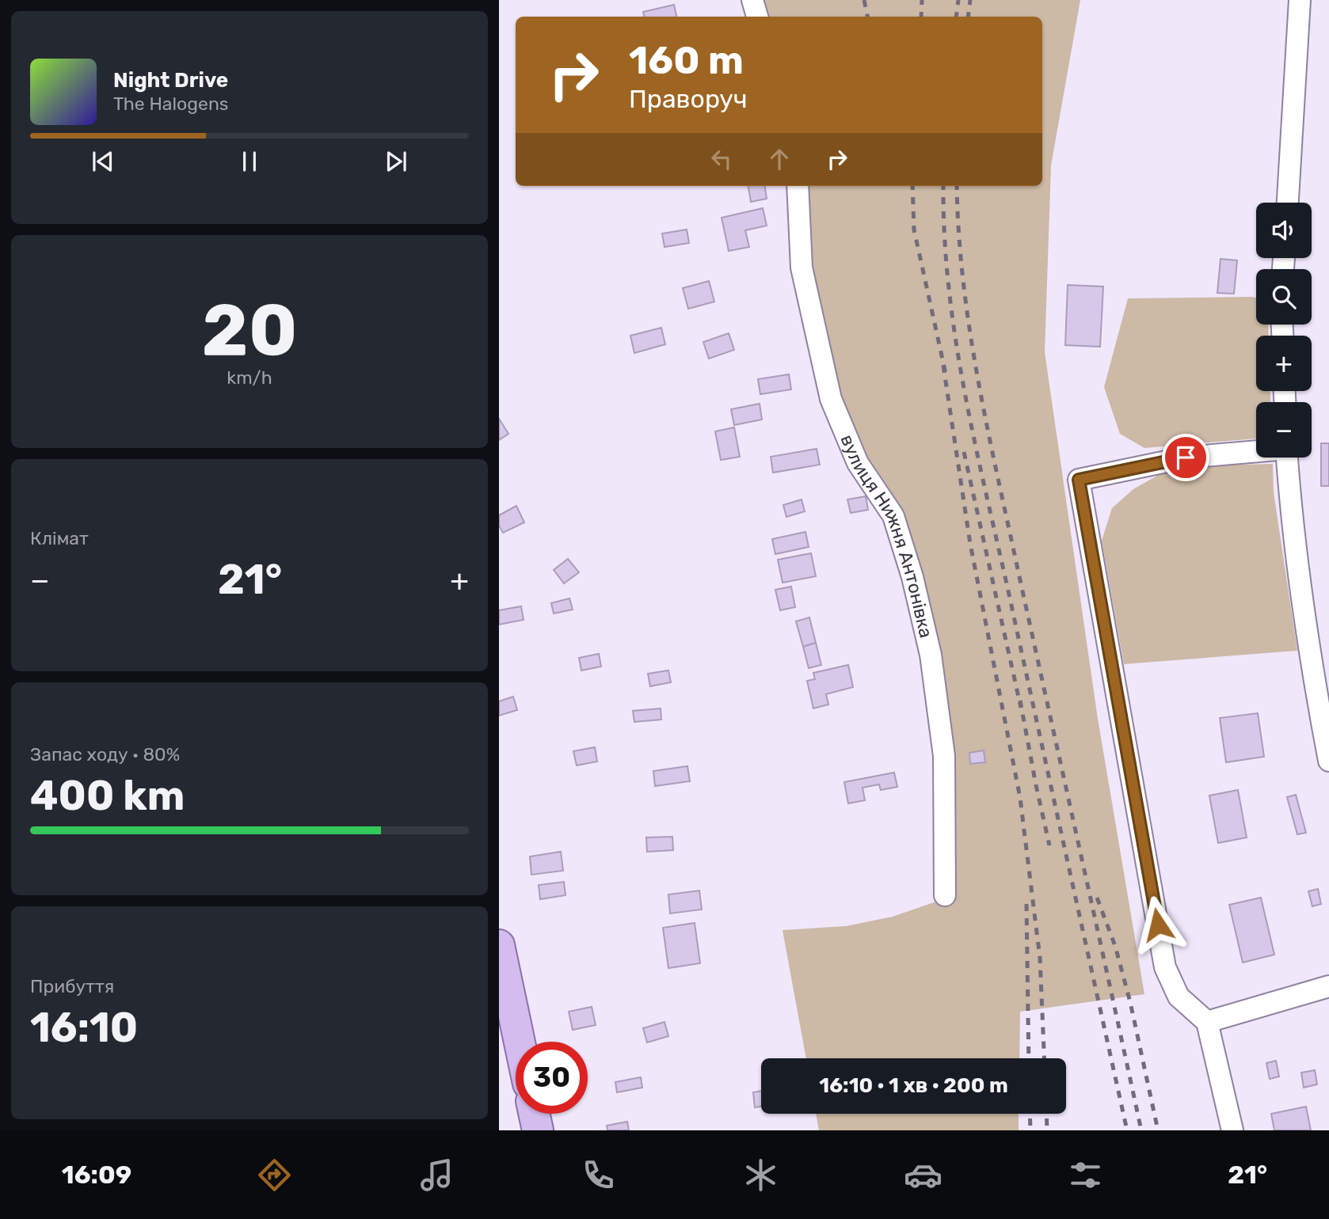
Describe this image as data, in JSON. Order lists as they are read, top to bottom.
{
  "streets": {
    "street": ["вулиця Нижня Антонівка"]
  },
  "page": {
    "turn": ["160 m", "Праворуч"],
    "song": ["Night Drive", "The Halogens"],
    "map_buttons": ["+", "−"],
    "tile": [
      ["20", "km/h"],
      "Клімат",
      ["Запас ходу · 80%", "400 km"],
      ["Прибуття", "16:10"]
    ],
    "heat": ["−", "21°", "+"],
    "limit": "30",
    "trip": "16:10 · 1 хв · 200 m",
    "tabs": ["16:09", "21°"]
  }
}
